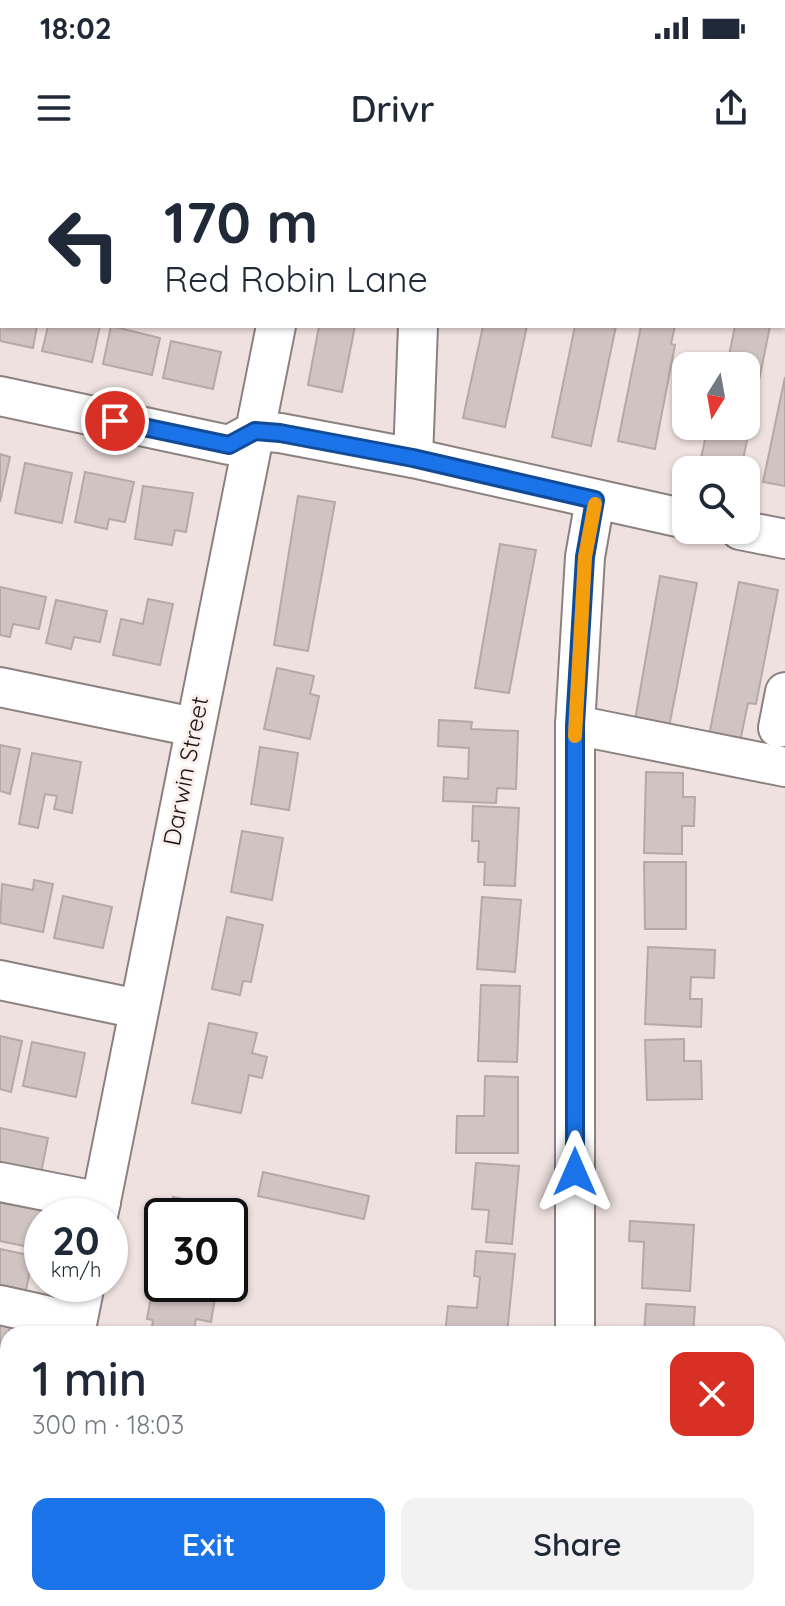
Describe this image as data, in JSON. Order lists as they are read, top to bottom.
{
  "streets": {
    "street": ["Darwin Street"]
  },
  "north": "bottom",
  "page": {
    "status": "18:02",
    "header": "Drivr",
    "turn": ["170 m", "Red Robin Lane"],
    "speed": "20 km/h",
    "limit": "30",
    "heading": ["1 min", "300 m · 18:03"],
    "buttons": ["Exit", "Share"]
  }
}
